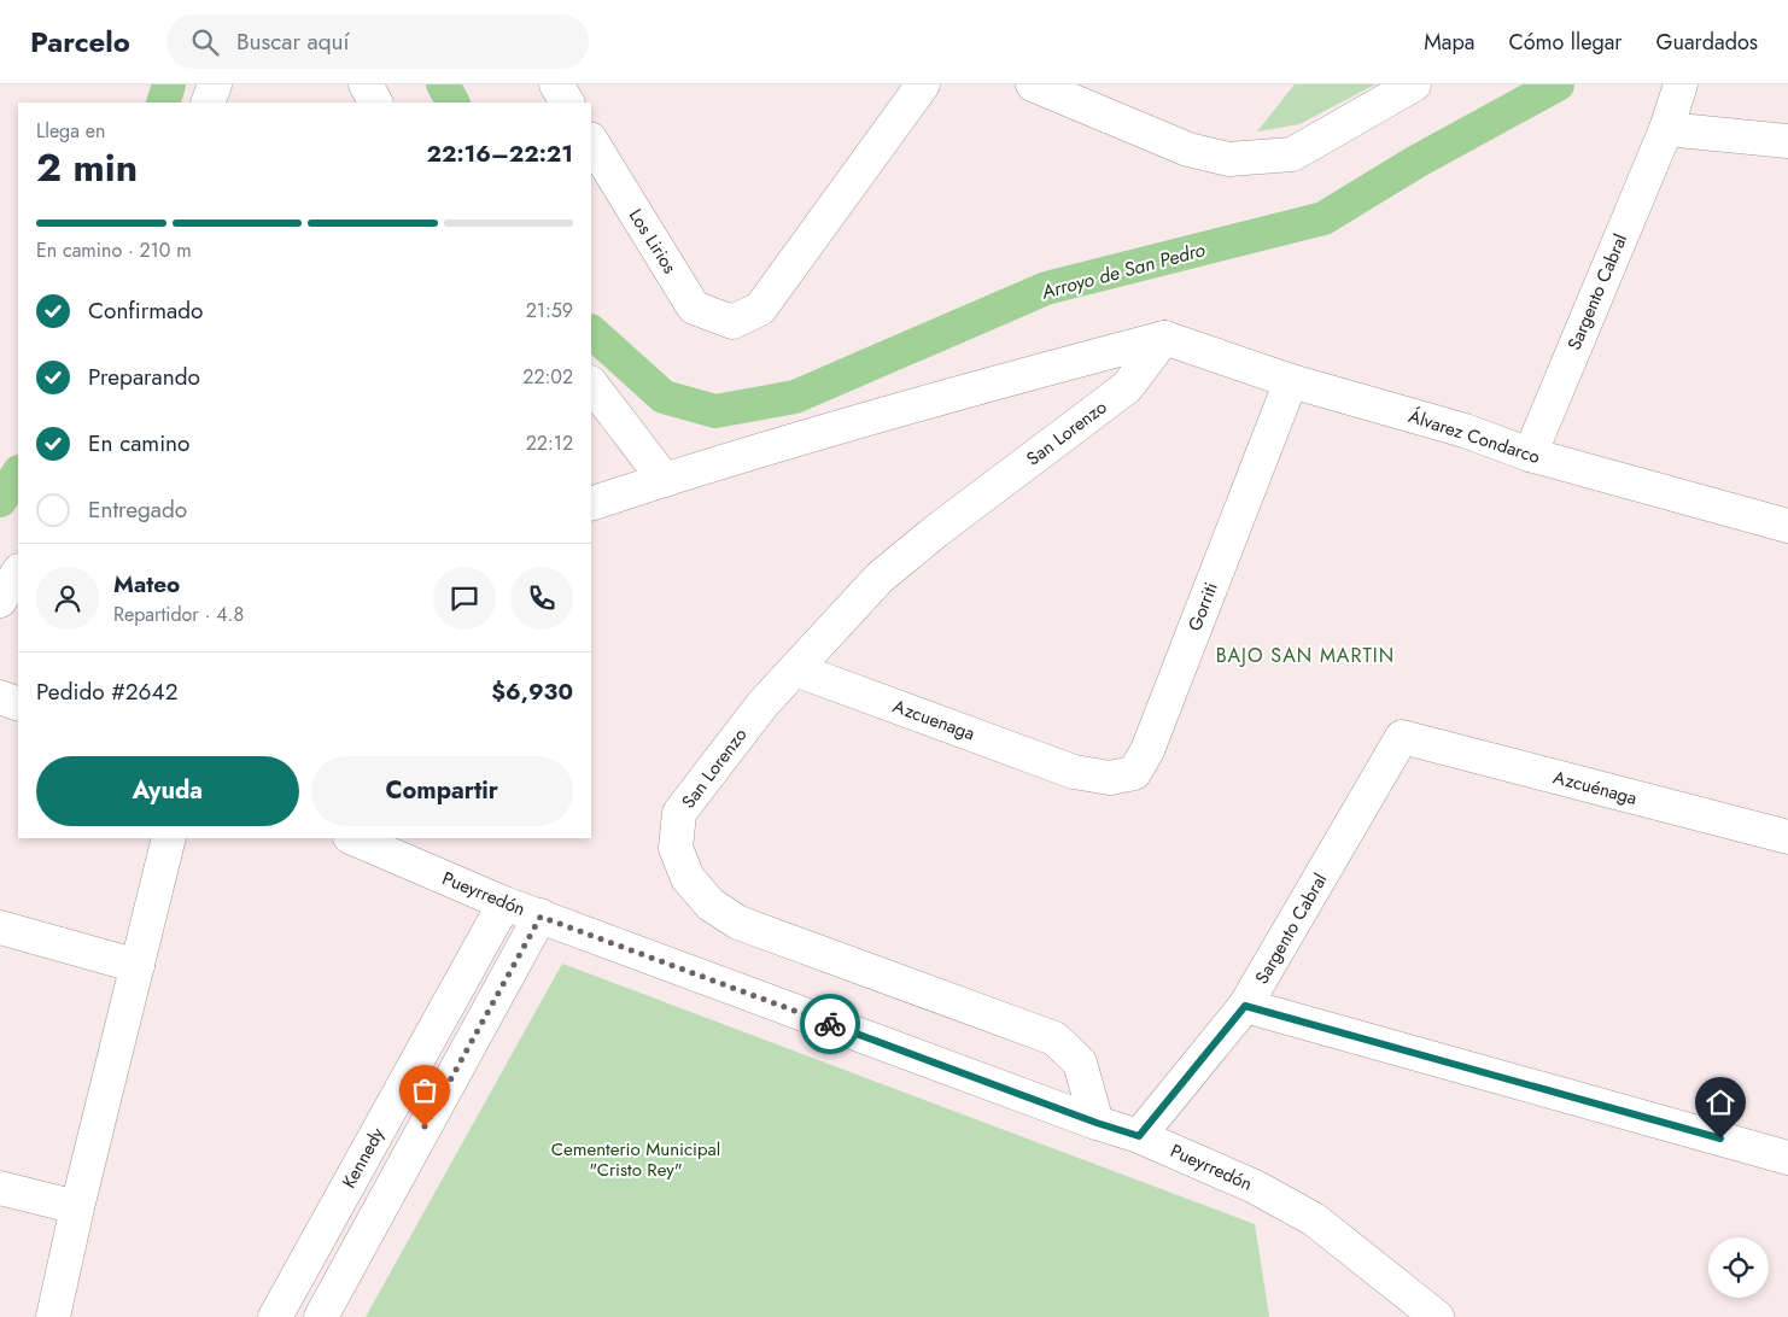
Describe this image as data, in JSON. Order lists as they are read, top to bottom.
{
  "streets": {
    "street": [
      "Los Lirios",
      "Sargento Cabral",
      "San Lorenzo",
      "Álvarez Condarco",
      "Gorriti",
      "Azcuenaga",
      "Azcuénaga",
      "Pueyrredón",
      "Kennedy"
    ]
  },
  "crossings": [
    ["Sargento Cabral", "Álvarez Condarco"],
    ["Sargento Cabral", "Azcuénaga"],
    ["Sargento Cabral", "Pueyrredón"],
    ["San Lorenzo", "Álvarez Condarco"],
    ["San Lorenzo", "Azcuenaga"],
    ["San Lorenzo", "Pueyrredón"],
    ["Álvarez Condarco", "Gorriti"],
    ["Gorriti", "Azcuenaga"],
    ["Pueyrredón", "Kennedy"]
  ],
  "districts": ["BAJO SAN MARTIN"],
  "water": ["Arroyo de San Pedro"],
  "parks": ["Cementerio Municipal \"Cristo Rey\""],
  "page": {
    "header": "Parcelo",
    "search": "Buscar aquí",
    "nav": ["Mapa", "Cómo llegar", "Guardados"],
    "heading": ["2 min", "Llega en", "22:16–22:21"],
    "panel": [
      "Mateo",
      "Repartidor · 4.8",
      "Pedido #2642",
      "$6,930"
    ],
    "bar": "En camino · 210 m",
    "list": [
      ["Confirmado", "21:59"],
      ["Preparando", "22:02"],
      ["En camino", "22:12"],
      "Entregado"
    ],
    "buttons": ["Ayuda", "Compartir"]
  }
}
